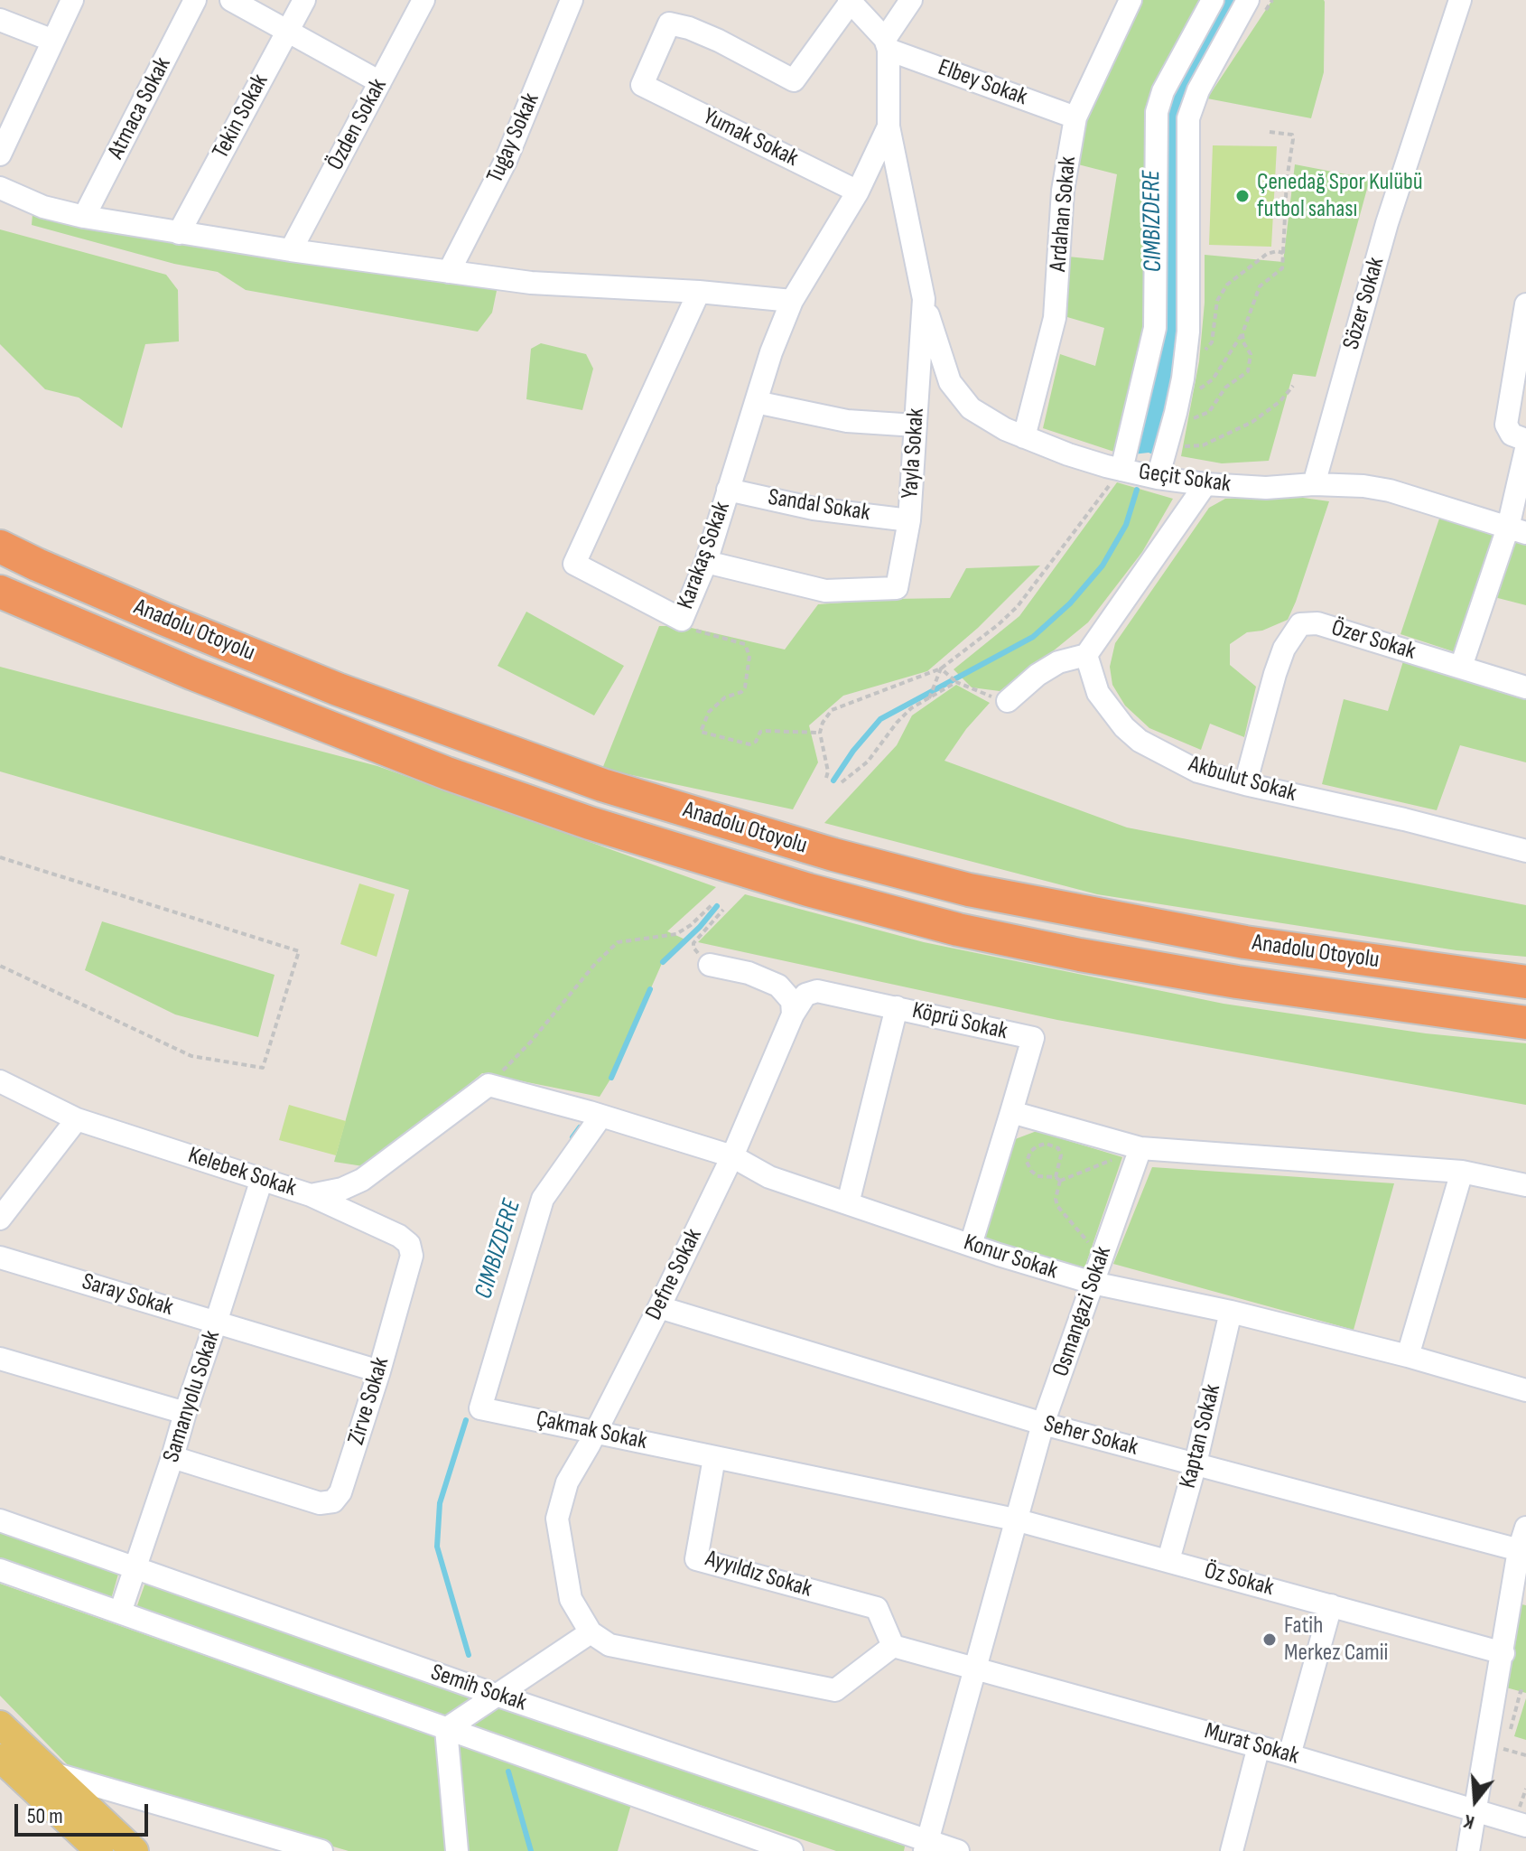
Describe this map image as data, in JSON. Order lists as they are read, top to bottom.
{
  "streets": {
    "highway": ["Anadolu Otoyolu"],
    "street": [
      "Elbey Sokak",
      "Atmaca Sokak",
      "Tekin Sokak",
      "Özden Sokak",
      "Tugay Sokak",
      "Yumak Sokak",
      "Ardahan Sokak",
      "Sözer Sokak",
      "Yayla Sokak",
      "Geçit Sokak",
      "Sandal Sokak",
      "Karakaş Sokak",
      "Özer Sokak",
      "Akbulut Sokak",
      "Köprü Sokak",
      "Kelebek Sokak",
      "Konur Sokak",
      "Defne Sokak",
      "Saray Sokak",
      "Osmangazi Sokak",
      "Samanyolu Sokak",
      "Zirve Sokak",
      "Çakmak Sokak",
      "Seher Sokak",
      "Kaptan Sokak",
      "Ayyıldız Sokak",
      "Öz Sokak",
      "Semih Sokak",
      "Murat Sokak"
    ]
  },
  "crossings": [
    ["Elbey Sokak", "Ardahan Sokak"],
    ["Yumak Sokak", "Karakaş Sokak"],
    ["Ardahan Sokak", "Geçit Sokak"],
    ["Sözer Sokak", "Geçit Sokak"],
    ["Yayla Sokak", "Geçit Sokak"],
    ["Yayla Sokak", "Sandal Sokak"],
    ["Yayla Sokak", "Karakaş Sokak"],
    ["Sandal Sokak", "Karakaş Sokak"],
    ["Özer Sokak", "Akbulut Sokak"],
    ["Köprü Sokak", "Konur Sokak"],
    ["Köprü Sokak", "Defne Sokak"],
    ["Kelebek Sokak", "Samanyolu Sokak"],
    ["Kelebek Sokak", "Zirve Sokak"],
    ["Konur Sokak", "Defne Sokak"],
    ["Konur Sokak", "Osmangazi Sokak"],
    ["Konur Sokak", "Çakmak Sokak"],
    ["Konur Sokak", "Kaptan Sokak"],
    ["Defne Sokak", "Çakmak Sokak"],
    ["Defne Sokak", "Seher Sokak"],
    ["Saray Sokak", "Samanyolu Sokak"],
    ["Saray Sokak", "Zirve Sokak"],
    ["Osmangazi Sokak", "Çakmak Sokak"],
    ["Osmangazi Sokak", "Seher Sokak"],
    ["Osmangazi Sokak", "Öz Sokak"],
    ["Osmangazi Sokak", "Semih Sokak"],
    ["Osmangazi Sokak", "Murat Sokak"],
    ["Samanyolu Sokak", "Zirve Sokak"],
    ["Samanyolu Sokak", "Semih Sokak"],
    ["Çakmak Sokak", "Ayyıldız Sokak"],
    ["Çakmak Sokak", "Öz Sokak"],
    ["Seher Sokak", "Kaptan Sokak"],
    ["Kaptan Sokak", "Öz Sokak"],
    ["Ayyıldız Sokak", "Murat Sokak"]
  ],
  "water": ["CIMBIZDERE"],
  "places": ["Çenedağ Spor Kulübü futbol sahası", "Fatih Merkez Camii"],
  "scale_bar": "50 m",
  "north": "bottom"
}
